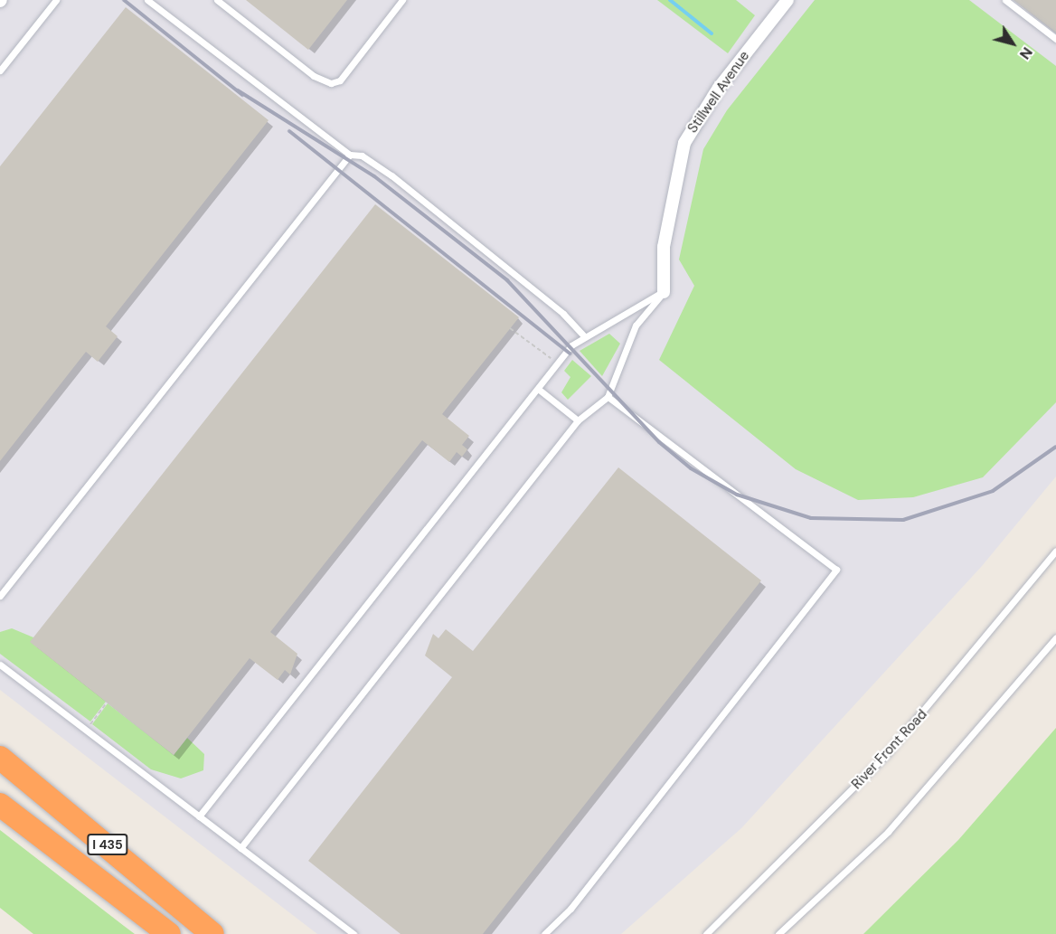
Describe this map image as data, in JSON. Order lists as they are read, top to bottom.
{
  "streets": {
    "highway": ["I 435"],
    "street": ["Stillwell Avenue"],
    "lane": ["River Front Road"]
  },
  "north": "bottom right"
}
